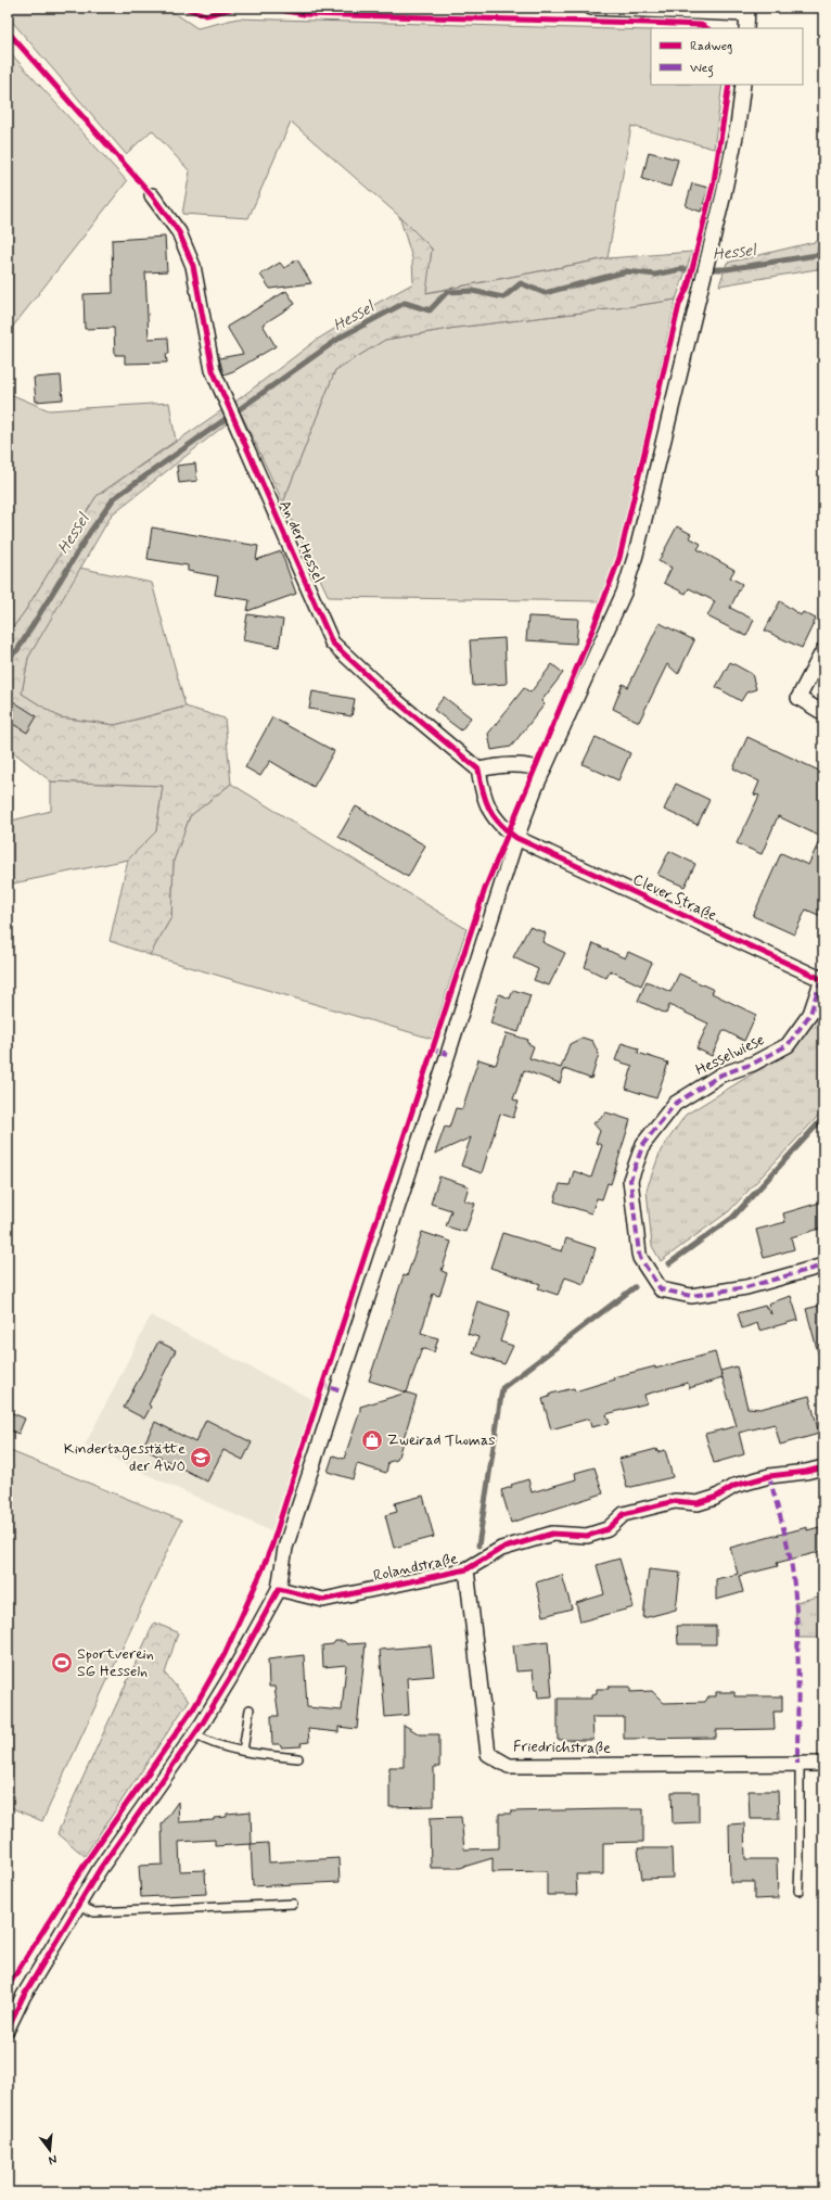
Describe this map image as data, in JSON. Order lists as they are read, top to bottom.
{
  "streets": {
    "street": [
      "An der Hessel",
      "Clever Straße",
      "Hesselwiese",
      "Rolandstraße",
      "Friedrichstraße"
    ]
  },
  "crossings": [
    ["Clever Straße", "Hesselwiese"],
    ["Rolandstraße", "Friedrichstraße"]
  ],
  "water": ["Hessel"],
  "places": {
    "shop": ["Zweirad Thomas"],
    "school or university": ["Kindertagesstätte der AWO"],
    "sports": ["Sportverein SG Hesseln"]
  },
  "legend": ["Radweg", "Weg"],
  "north": "bottom"
}
